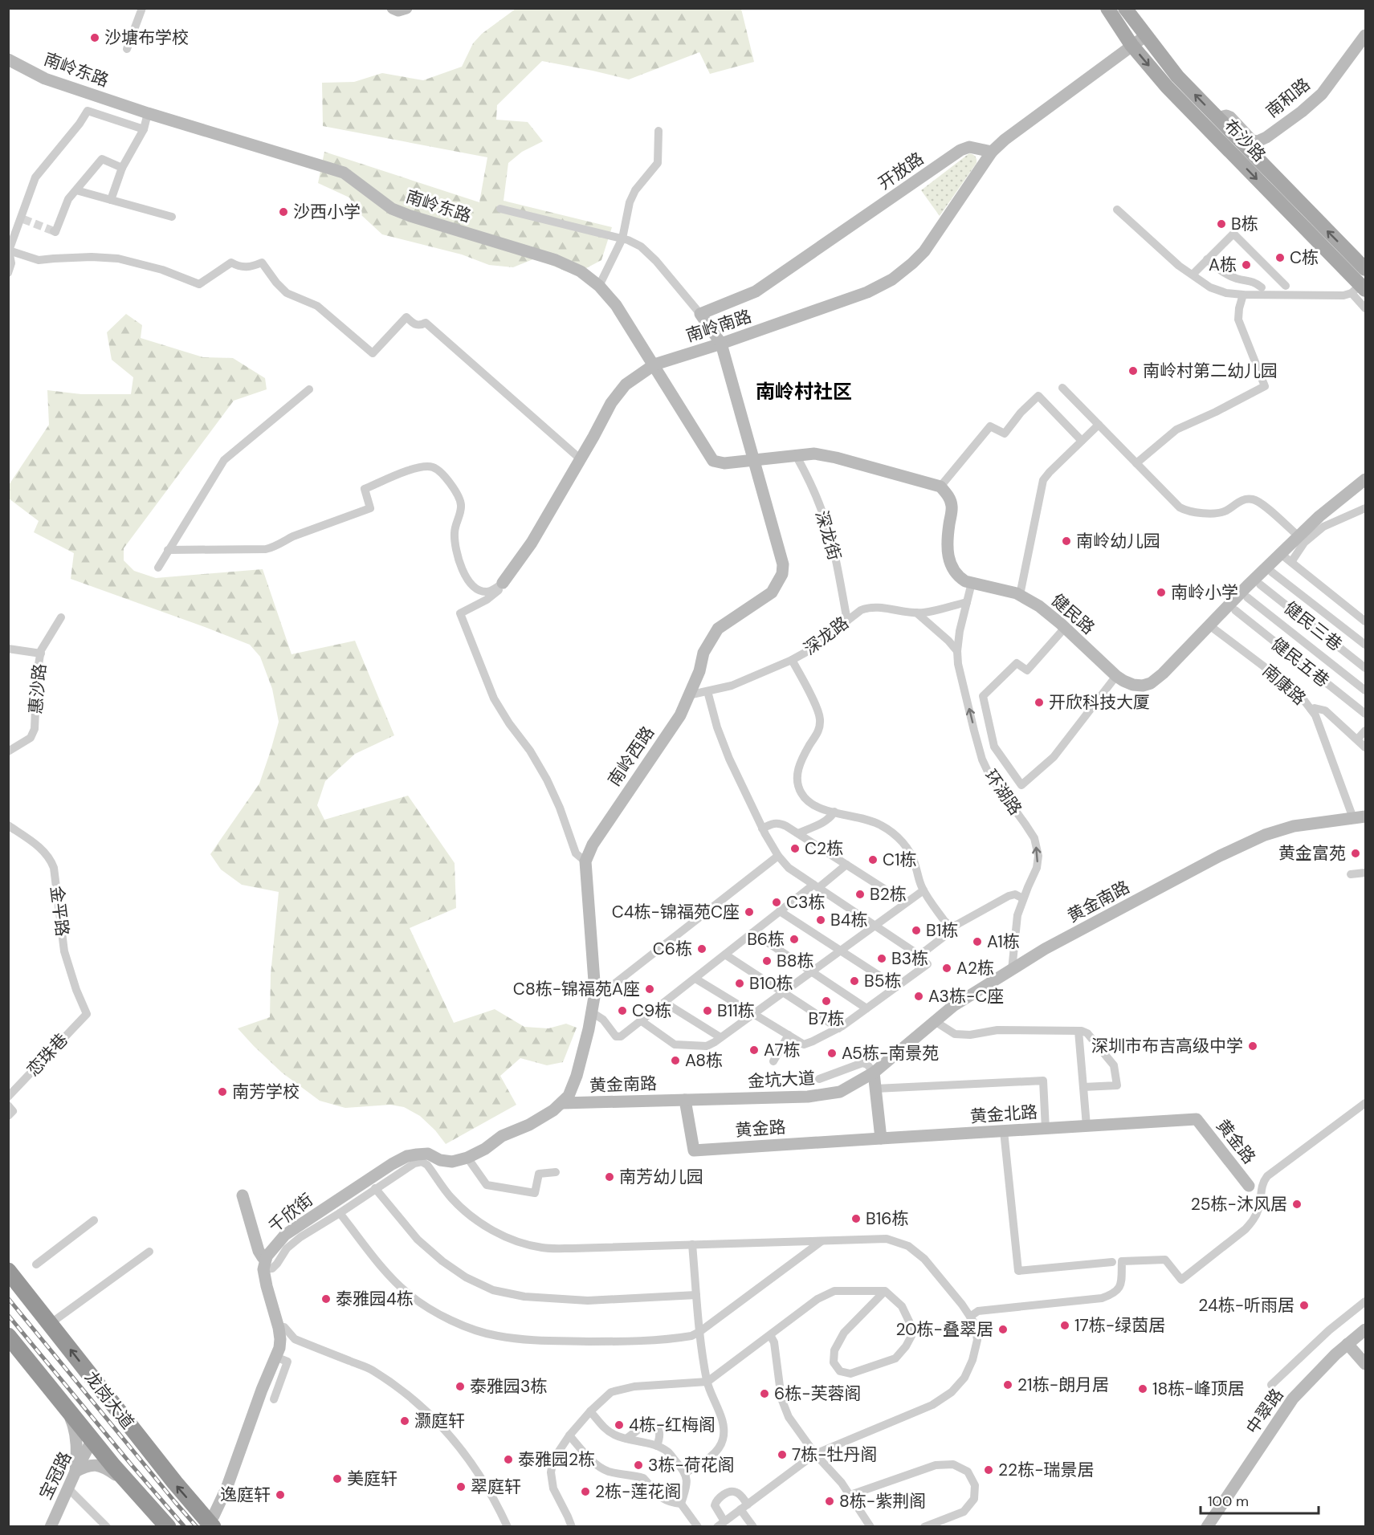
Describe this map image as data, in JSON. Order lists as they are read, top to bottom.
{
  "streets": {
    "highway": ["龙岗大道"],
    "main road": ["布沙路"],
    "street": [
      "南岭东路",
      "南和路",
      "开放路",
      "南岭南路",
      "深龙街",
      "健民路",
      "健民三巷",
      "深龙路",
      "健民五巷",
      "南康路",
      "惠沙路",
      "南岭西路",
      "环湖路",
      "黄金南路",
      "金平路",
      "恋珠巷",
      "金坑大道",
      "黄金北路",
      "黄金路",
      "千欣街",
      "中翠路",
      "宝冠路"
    ]
  },
  "crossings": [
    ["南岭东路", "南岭南路"],
    ["南岭东路", "南岭西路"],
    ["南和路", "布沙路"],
    ["开放路", "南岭南路"],
    ["南岭南路", "南岭西路"],
    ["深龙街", "深龙路"],
    ["健民路", "南康路"],
    ["健民路", "环湖路"],
    ["深龙路", "南岭西路"],
    ["深龙路", "环湖路"],
    ["南康路", "黄金南路"],
    ["南岭西路", "黄金南路"],
    ["南岭西路", "千欣街"],
    ["环湖路", "黄金南路"],
    ["黄金南路", "金坑大道"],
    ["黄金南路", "黄金路"],
    ["黄金南路", "千欣街"],
    ["金平路", "恋珠巷"],
    ["金坑大道", "黄金路"],
    ["黄金北路", "黄金路"]
  ],
  "one_way": ["环湖路"],
  "districts": ["南岭村社区"],
  "places": [
    "沙塘布学校",
    "沙西小学",
    "B栋",
    "C栋",
    "A栋",
    "南岭村第二幼儿园",
    "南岭幼儿园",
    "南岭小学",
    "开欣科技大厦",
    "C2栋",
    "黄金富苑",
    "C1栋",
    "B2栋",
    "C3栋",
    "C4栋-锦福苑C座",
    "B4栋",
    "B1栋",
    "B6栋",
    "A1栋",
    "C6栋",
    "B3栋",
    "B8栋",
    "A2栋",
    "B5栋",
    "B10栋",
    "C8栋-锦福苑A座",
    "A3栋-C座",
    "B7栋",
    "C9栋",
    "B11栋",
    "深圳市布吉高级中学",
    "A7栋",
    "A5栋-南景苑",
    "A8栋",
    "南芳学校",
    "南芳幼儿园",
    "25栋-沐风居",
    "B16栋",
    "泰雅园4栋",
    "24栋-听雨居",
    "17栋-绿茵居",
    "20栋-叠翠居",
    "21栋-朗月居",
    "泰雅园3栋",
    "18栋-峰顶居",
    "6栋-芙蓉阁",
    "灏庭轩",
    "4栋-红梅阁",
    "7栋-牡丹阁",
    "泰雅园2栋",
    "3栋-荷花阁",
    "22栋-瑞景居",
    "美庭轩",
    "翠庭轩",
    "2栋-莲花阁",
    "逸庭轩",
    "8栋-紫荆阁"
  ],
  "scale_bar": "100 m"
}
